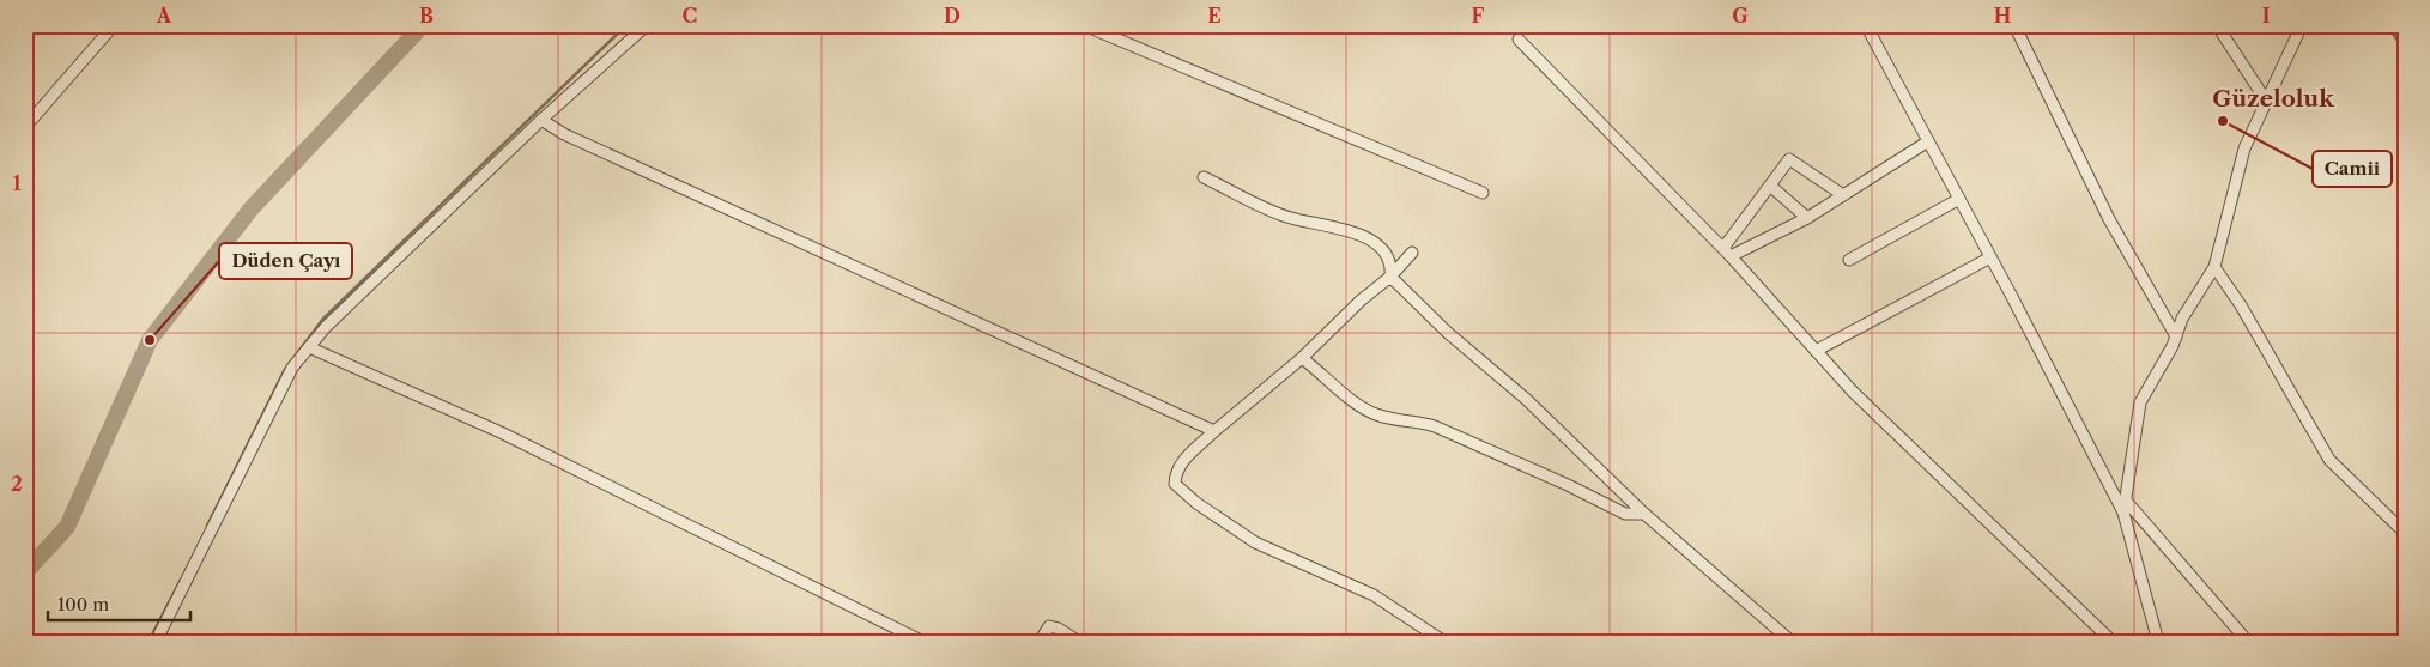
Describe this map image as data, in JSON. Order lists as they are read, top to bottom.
{
  "districts": ["Güzeloluk"],
  "places": ["Camii", "Düden Çayı"],
  "scale_bar": "100 m",
  "grid": {
    "columns": [
      "A",
      "B",
      "C",
      "D",
      "E",
      "F",
      "G",
      "H",
      "I"
    ],
    "rows": ["1", "2"]
  }
}
